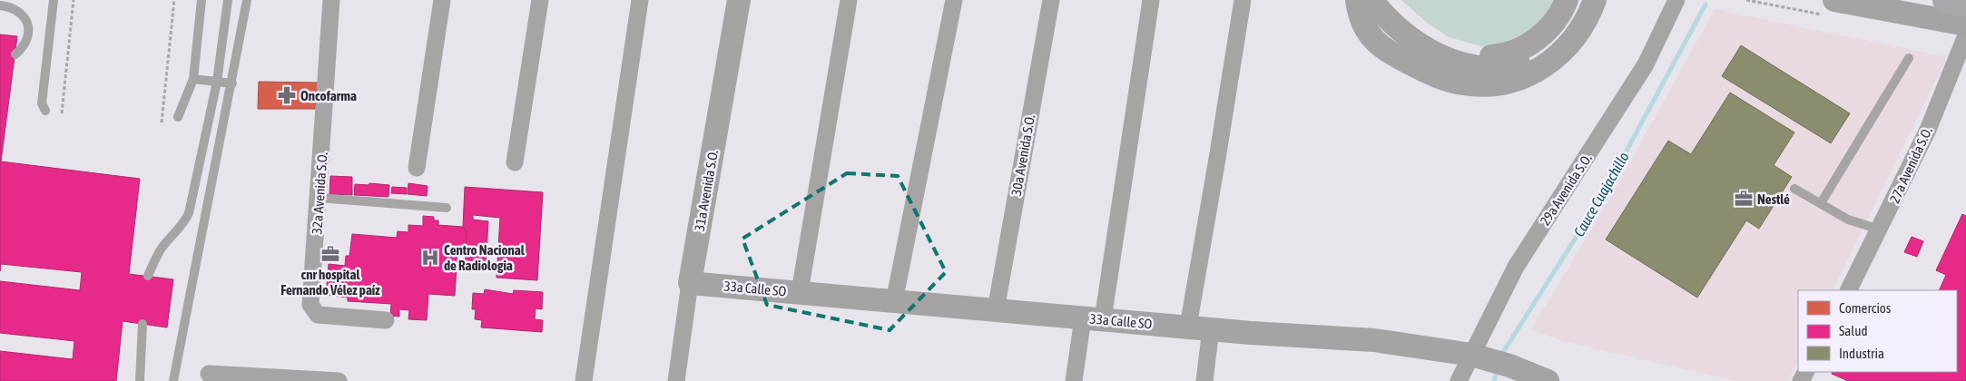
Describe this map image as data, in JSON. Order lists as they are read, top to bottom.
{
  "streets": {
    "street": [
      "30a Avenida S.O.",
      "27a Avenida S.O.",
      "29a Avenida S.O.",
      "31a Avenida S.O.",
      "32a Avenida S.O.",
      "33a Calle SO"
    ]
  },
  "crossings": [
    ["30a Avenida S.O.", "33a Calle SO"],
    ["29a Avenida S.O.", "33a Calle SO"],
    ["31a Avenida S.O.", "33a Calle SO"]
  ],
  "water": ["Cauce Cuajachillo"],
  "places": {
    "pharmacy": ["Oncofarma"],
    "office": ["Nestlé", "cnr hospital Fernando Vélez paíz"],
    "hospital": ["Centro Nacional de Radiologia"]
  },
  "legend": ["Comercios", "Salud", "Industria"]
}
